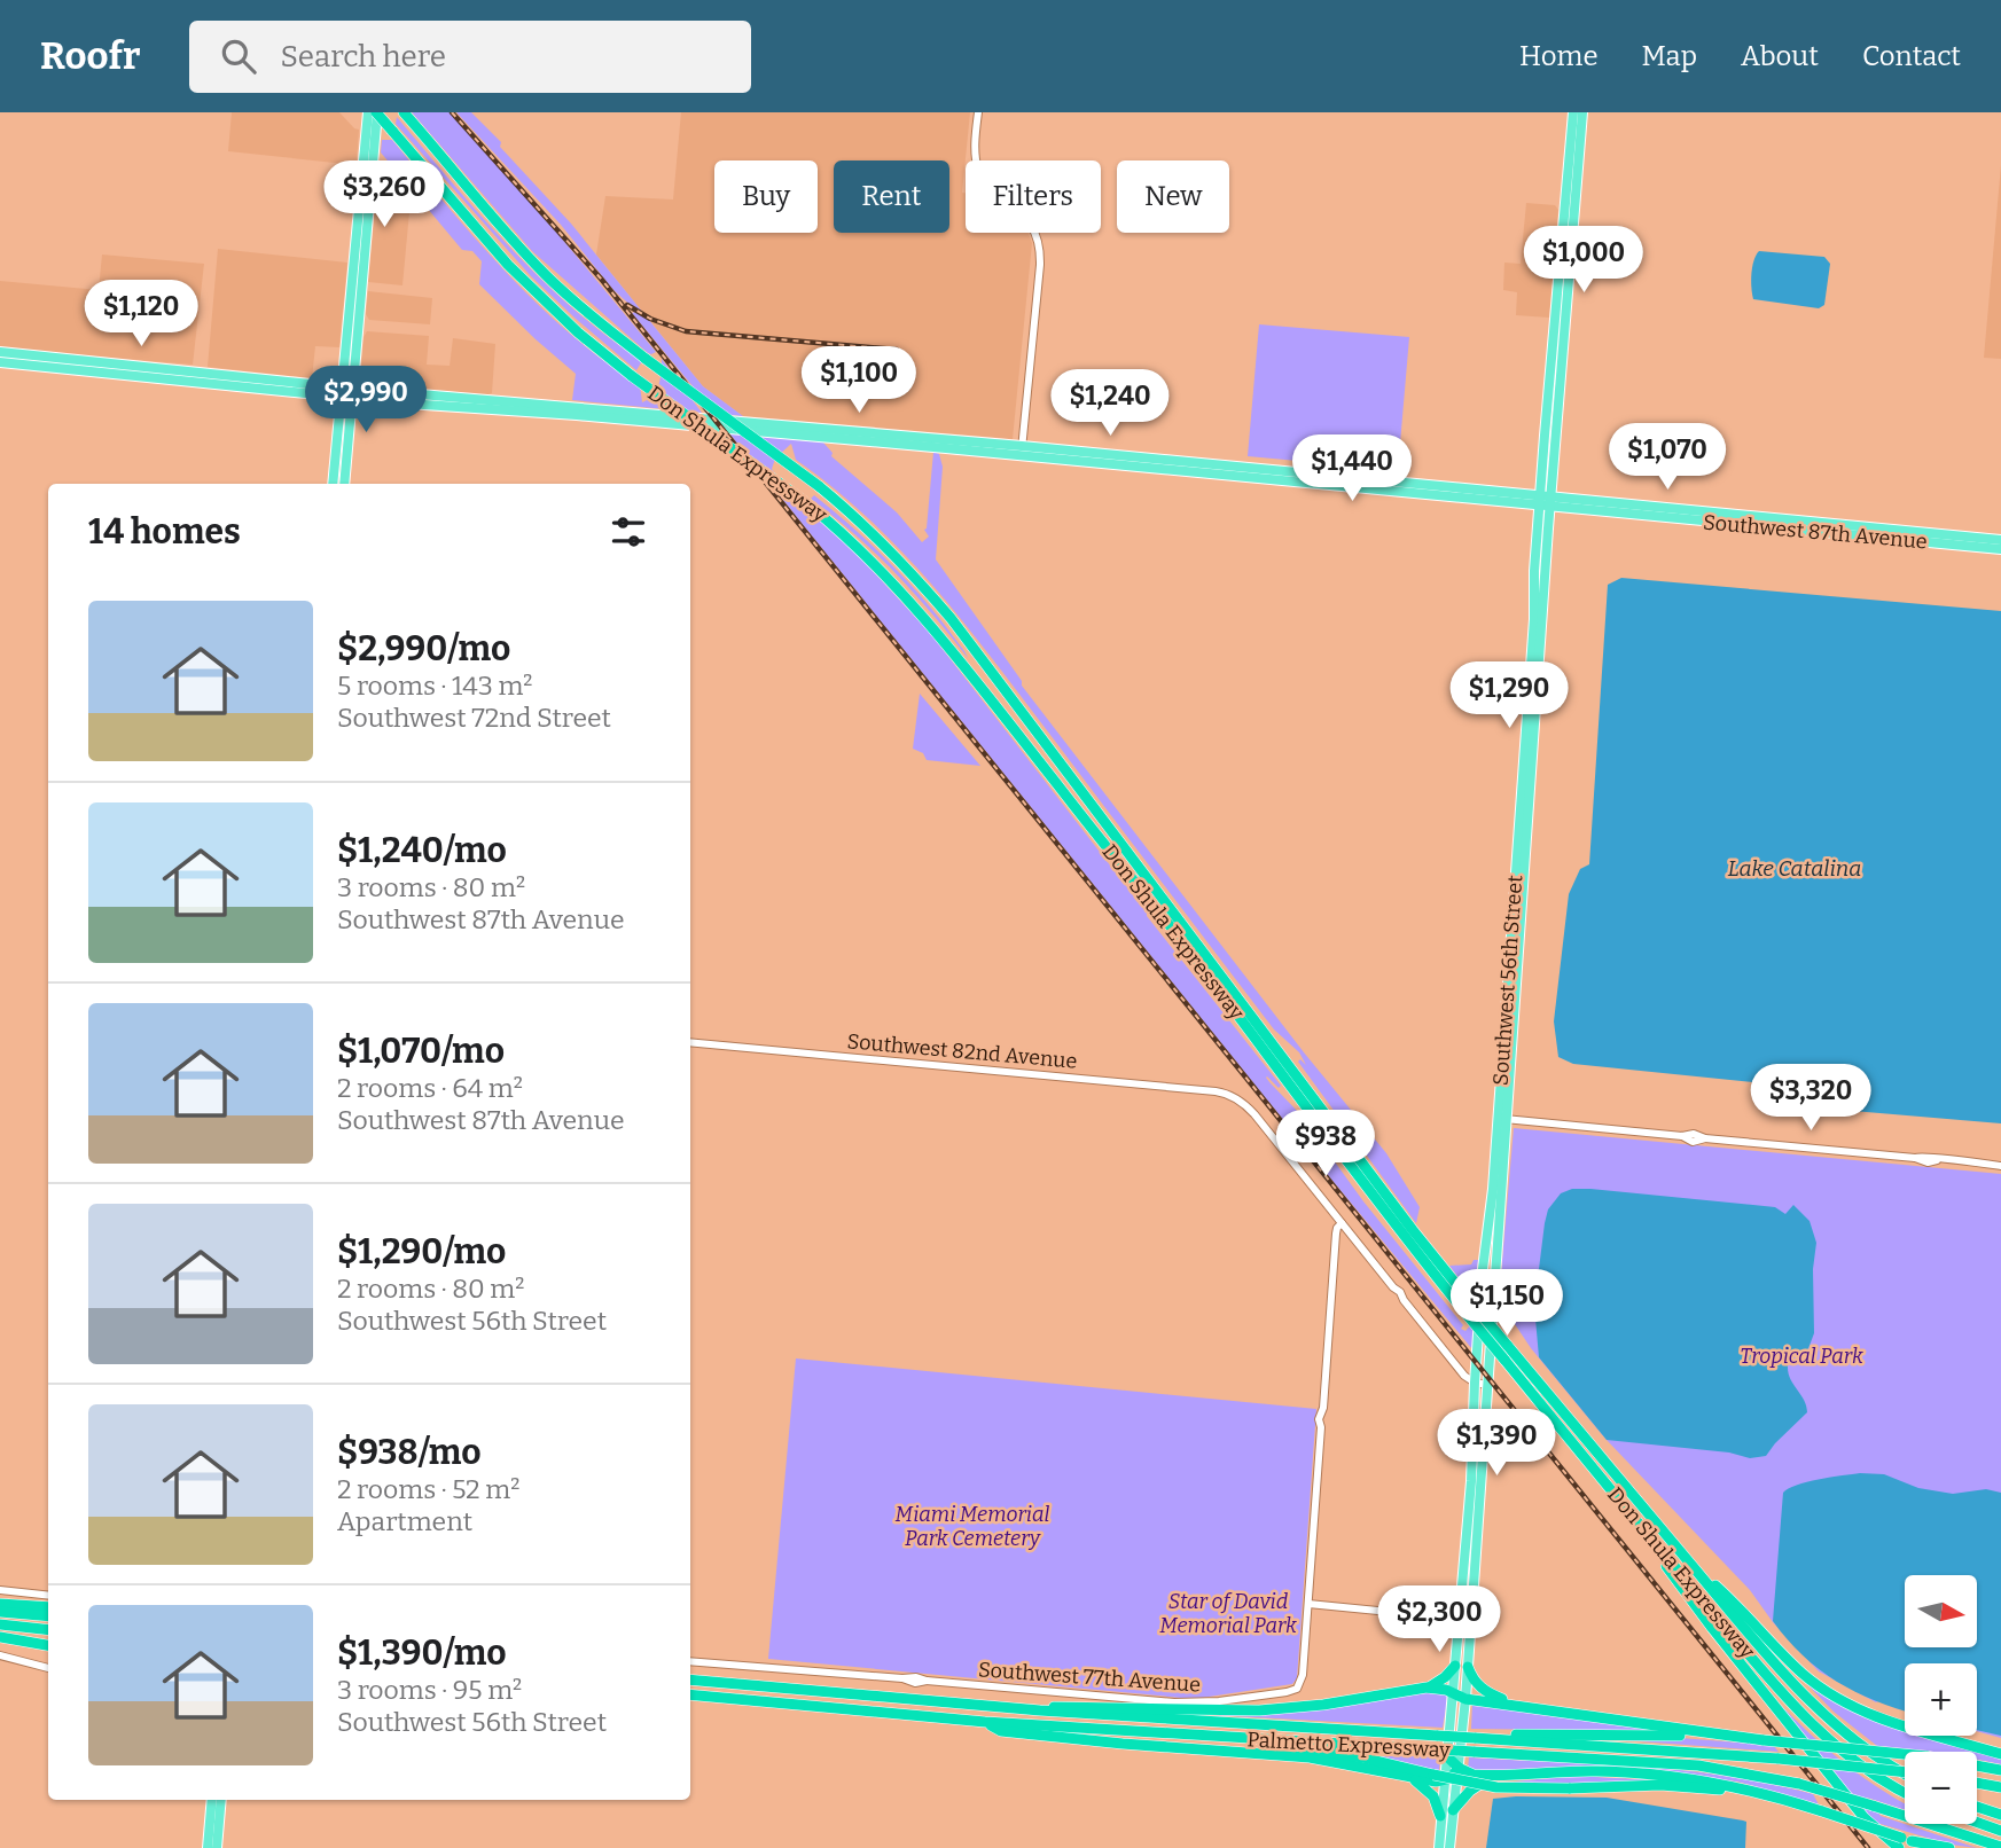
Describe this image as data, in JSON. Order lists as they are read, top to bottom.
{
  "streets": {
    "highway": ["Don Shula Expressway", "Palmetto Expressway"],
    "main road": ["Southwest 87th Avenue", "Southwest 56th Street"],
    "street": ["Southwest 82nd Avenue", "Southwest 77th Avenue"]
  },
  "crossings": [
    ["Southwest 87th Avenue", "Southwest 56th Street"],
    ["Southwest 56th Street", "Palmetto Expressway"]
  ],
  "water": ["Lake Catalina"],
  "parks": ["Tropical Park", "Miami Memorial Park Cemetery", "Star of David Memorial Park"],
  "north": "right",
  "page": {
    "header": "Roofr",
    "search": "Search here",
    "nav": [
      "Home",
      "Map",
      "About",
      "Contact"
    ],
    "price": [
      "$3,260",
      "$1,000",
      "$1,120",
      "$1,100",
      "$2,990",
      "$1,240",
      "$1,070",
      "$1,440",
      "$1,290",
      "$3,320",
      "$938",
      "$1,150",
      "$1,390",
      "$2,300"
    ],
    "chip": [
      "Buy",
      "Rent",
      "Filters",
      "New"
    ],
    "heading": "14 homes",
    "list": [
      {
        "name": "$2,990/mo",
        "note": "5 rooms · 143 m² · Southwest 72nd Street"
      },
      {
        "name": "$1,240/mo",
        "note": "3 rooms · 80 m² · Southwest 87th Avenue"
      },
      {
        "name": "$1,070/mo",
        "note": "2 rooms · 64 m² · Southwest 87th Avenue"
      },
      {
        "name": "$1,290/mo",
        "note": "2 rooms · 80 m² · Southwest 56th Street"
      },
      {
        "name": "$938/mo",
        "note": "2 rooms · 52 m² · Apartment"
      },
      {
        "name": "$1,390/mo",
        "note": "3 rooms · 95 m² · Southwest 56th Street"
      }
    ],
    "map_buttons": ["+", "−"]
  }
}
